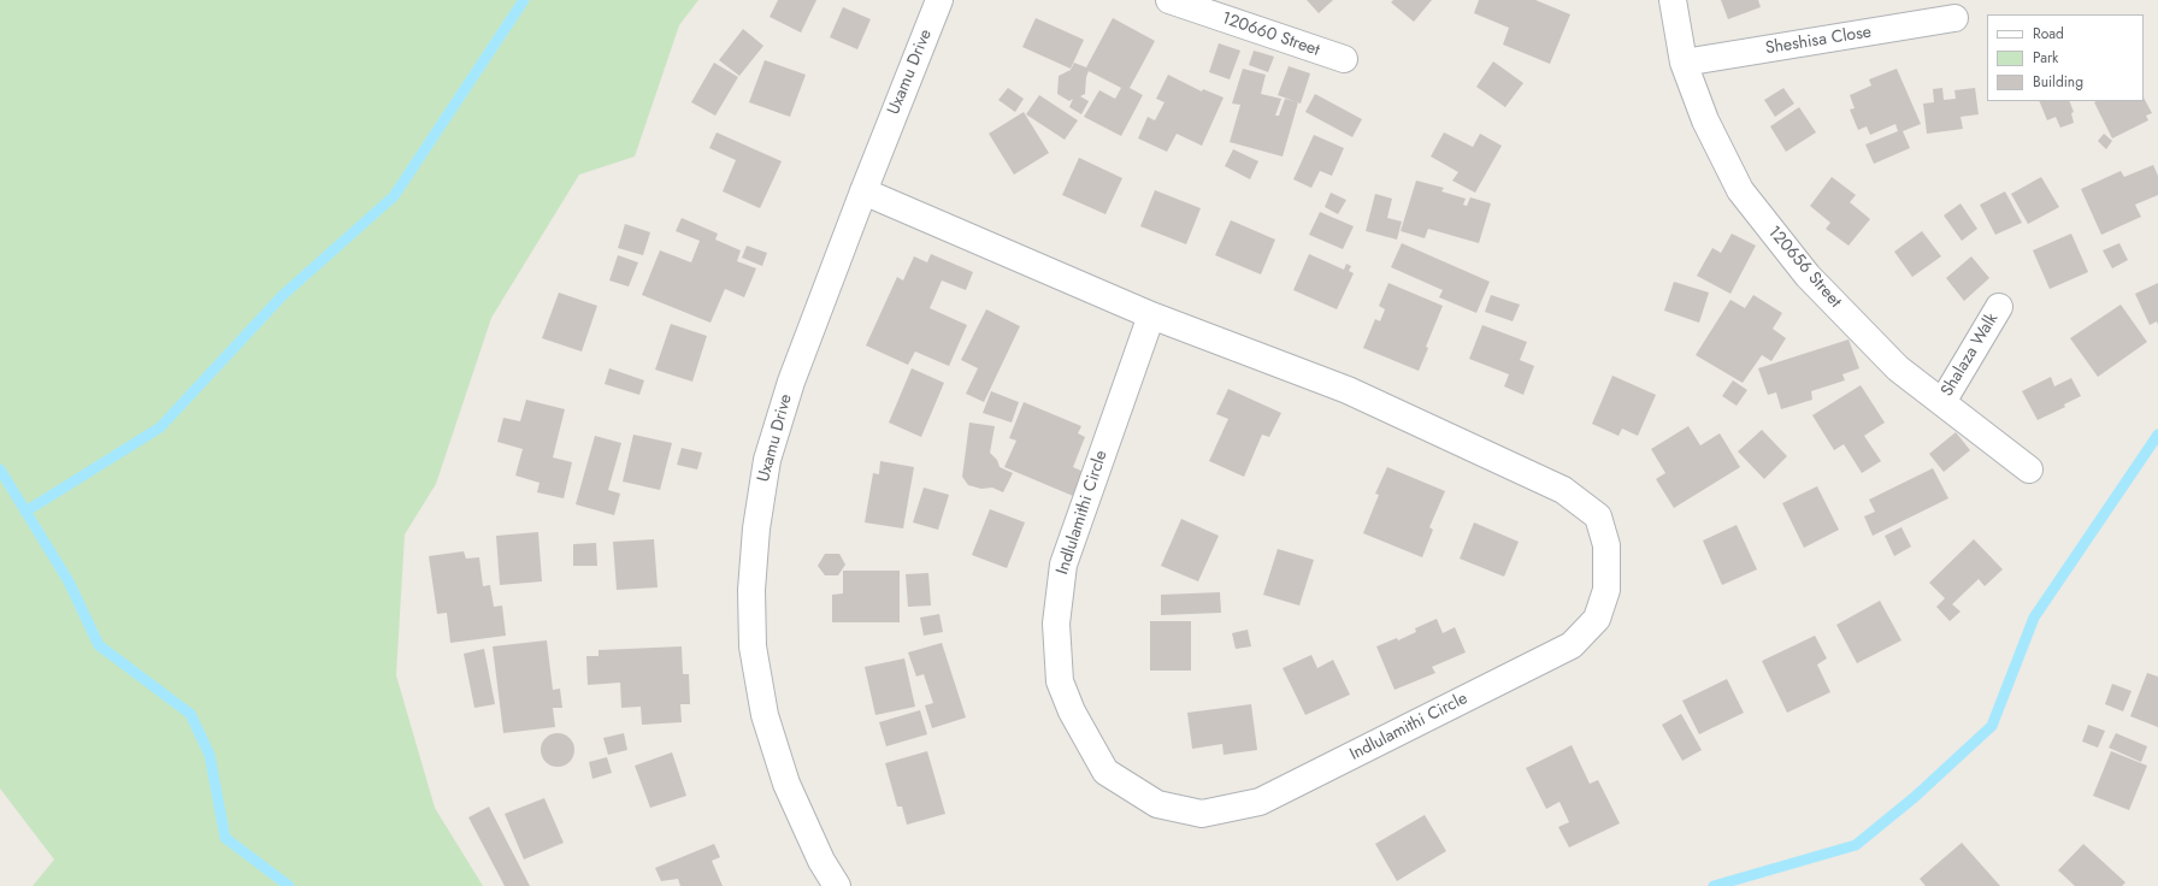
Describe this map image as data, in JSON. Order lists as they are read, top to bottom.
{
  "streets": {
    "street": [
      "120660 Street",
      "Sheshisa Close",
      "Uxamu Drive",
      "120656 Street",
      "Shalaza Walk",
      "Indlulamithi Circle"
    ]
  },
  "crossings": [
    ["Sheshisa Close", "120656 Street"],
    ["Uxamu Drive", "Indlulamithi Circle"],
    ["120656 Street", "Shalaza Walk"]
  ],
  "legend": ["Road", "Park", "Building"]
}
